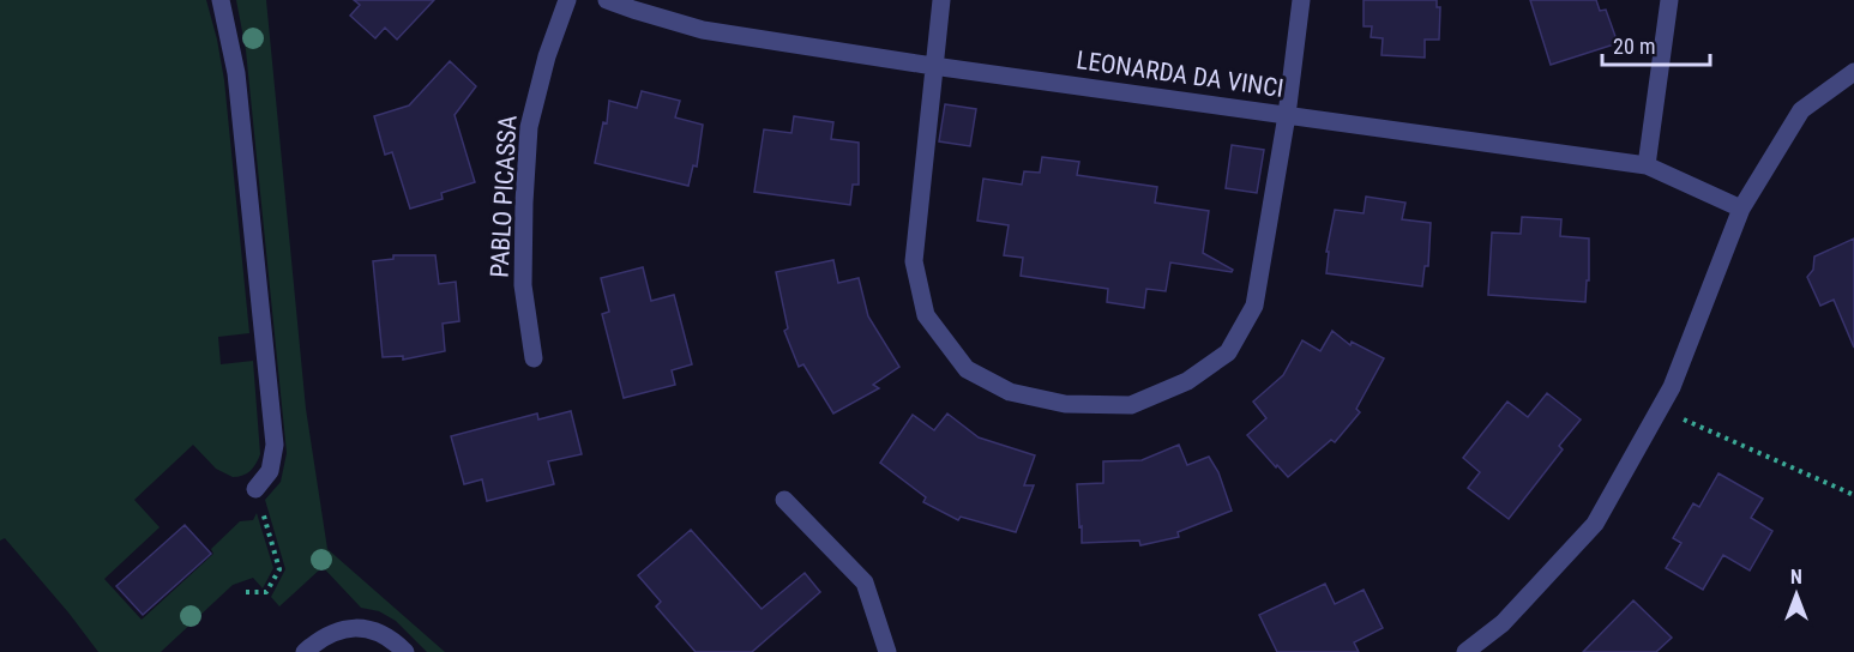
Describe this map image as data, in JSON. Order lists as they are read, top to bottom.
{
  "streets": {
    "street": ["LEONARDA DA VINCI", "PABLO PICASSA"]
  },
  "scale_bar": "20 m",
  "north": "top"
}
